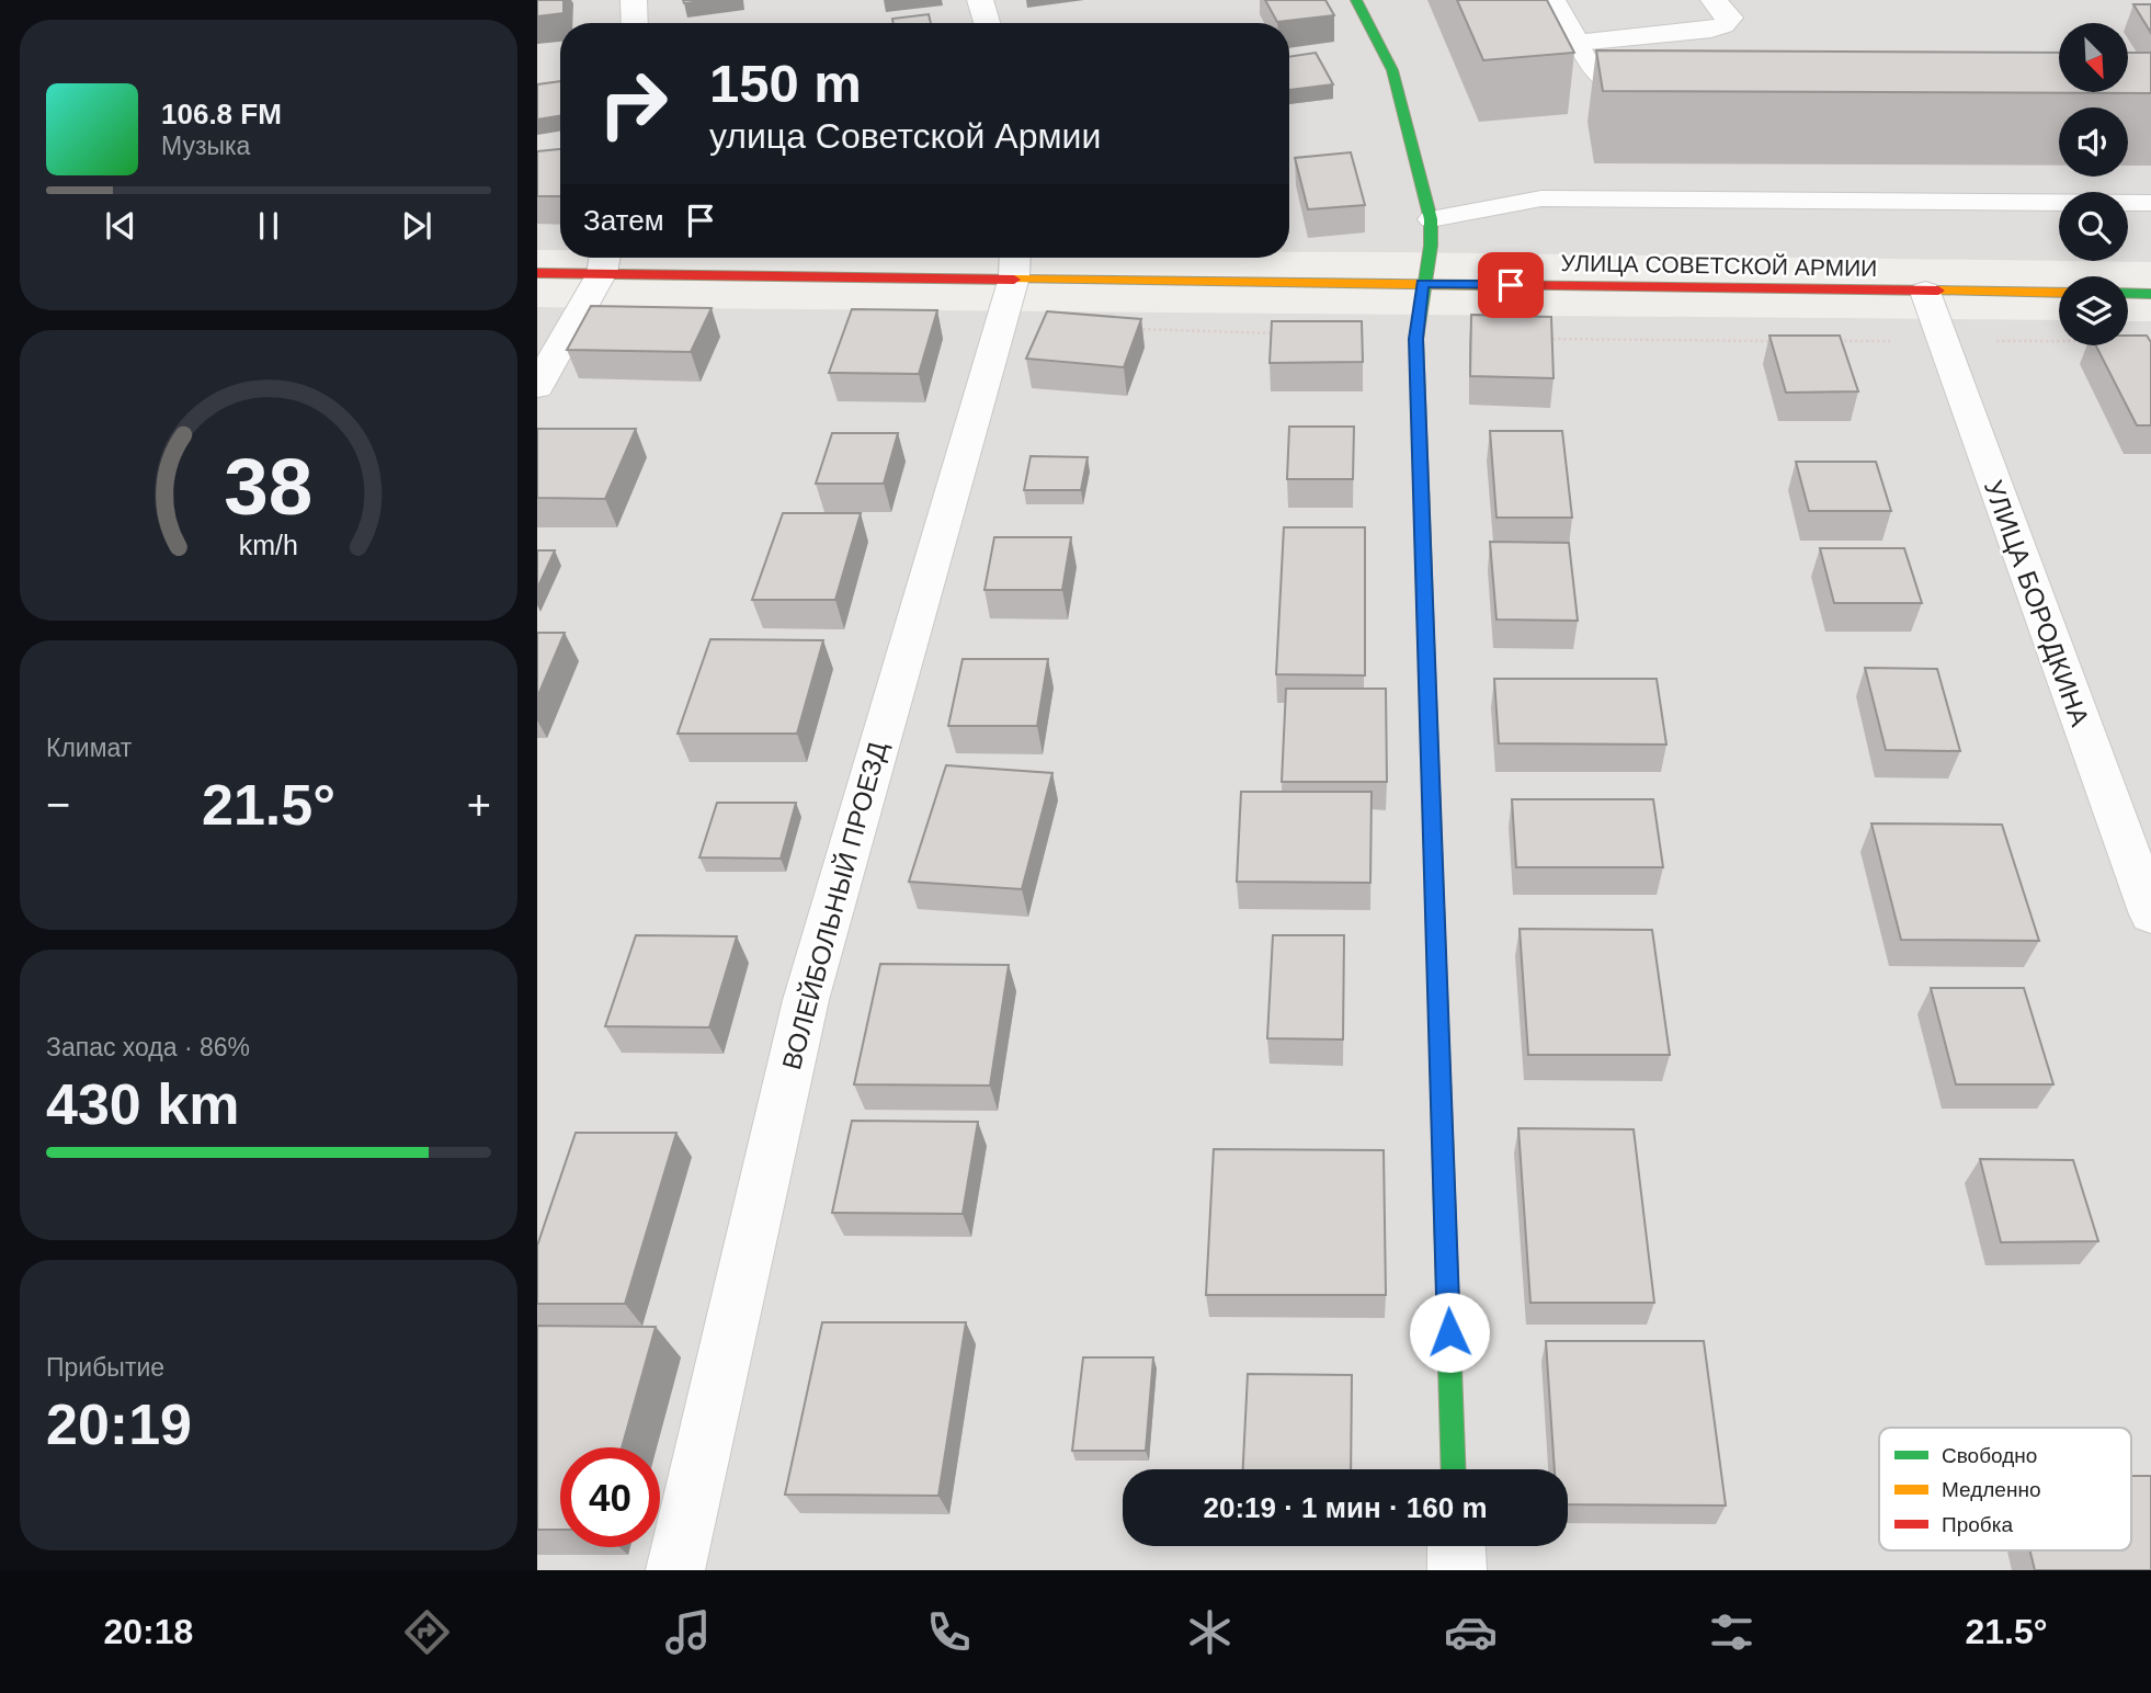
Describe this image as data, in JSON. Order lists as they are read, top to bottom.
{
  "streets": {
    "street": ["УЛИЦА СОВЕТСКОЙ АРМИИ", "УЛИЦА БОРОДКИНА", "ВОЛЕЙБОЛЬНЫЙ ПРОЕЗД"]
  },
  "crossings": [
    ["УЛИЦА СОВЕТСКОЙ АРМИИ", "УЛИЦА БОРОДКИНА"],
    ["УЛИЦА СОВЕТСКОЙ АРМИИ", "ВОЛЕЙБОЛЬНЫЙ ПРОЕЗД"]
  ],
  "legend": ["Свободно", "Медленно", "Пробка"],
  "north": "bottom right",
  "page": {
    "turn": ["150 m", "улица Советской Армии"],
    "song": ["106.8 FM", "Музыка"],
    "then": "Затем",
    "tile": [
      "Климат",
      ["Запас хода · 86%", "430 km"],
      ["Прибытие", "20:19"]
    ],
    "heat": ["−", "21.5°", "+"],
    "limit": "40",
    "trip": "20:19 · 1 мин · 160 m",
    "tabs": ["20:18", "21.5°"],
    "gauge": ["38", "km/h"]
  }
}
